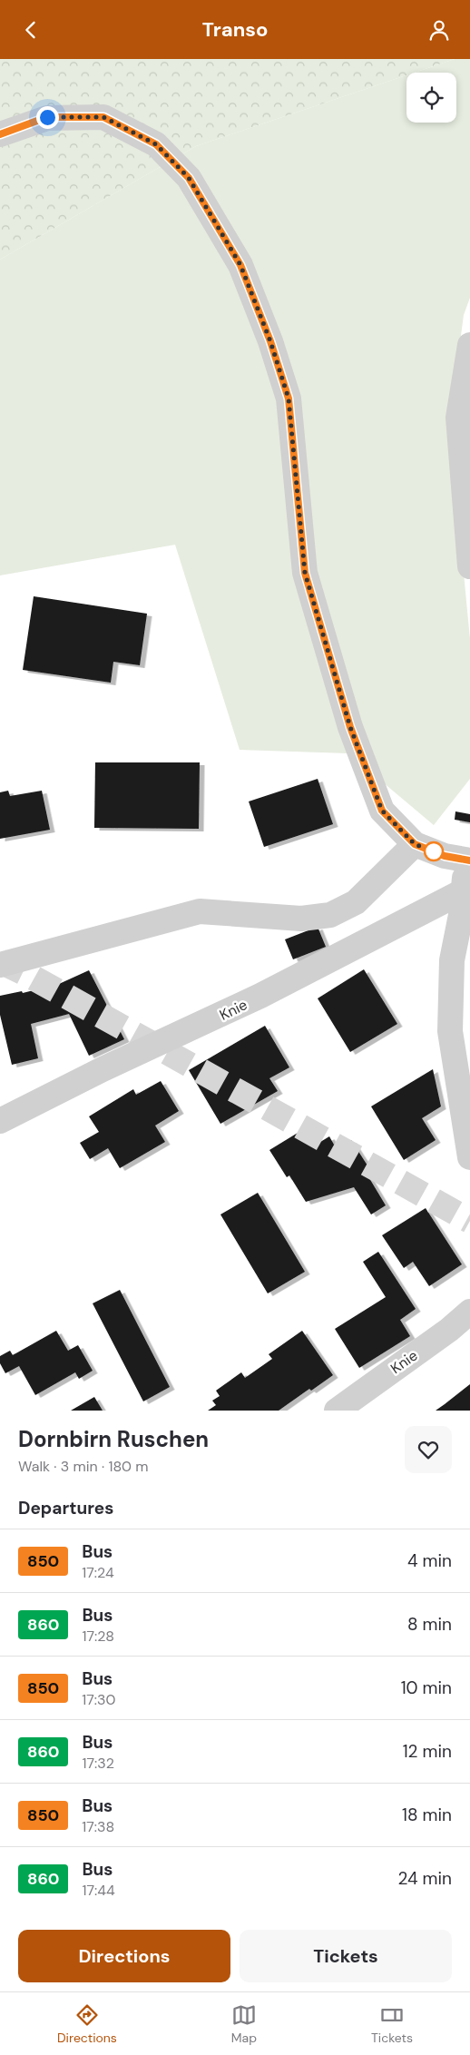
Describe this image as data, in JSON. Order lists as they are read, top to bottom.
{
  "streets": {
    "street": ["Knie"]
  },
  "lines": ["bus line 850"],
  "page": {
    "header": "Transo",
    "heading": [
      ["Dornbirn Ruschen", "Walk · 3 min · 180 m"],
      "Departures"
    ],
    "list": [
      {
        "mark": "850",
        "name": "Bus",
        "note": "17:24",
        "value": "4 min"
      },
      {
        "mark": "860",
        "name": "Bus",
        "note": "17:28",
        "value": "8 min"
      },
      {
        "mark": "850",
        "name": "Bus",
        "note": "17:30",
        "value": "10 min"
      },
      {
        "mark": "860",
        "name": "Bus",
        "note": "17:32",
        "value": "12 min"
      },
      {
        "mark": "850",
        "name": "Bus",
        "note": "17:38",
        "value": "18 min"
      },
      {
        "mark": "860",
        "name": "Bus",
        "note": "17:44",
        "value": "24 min"
      }
    ],
    "buttons": ["Directions", "Tickets"],
    "tabs": ["Directions", "Map", "Tickets"]
  }
}
